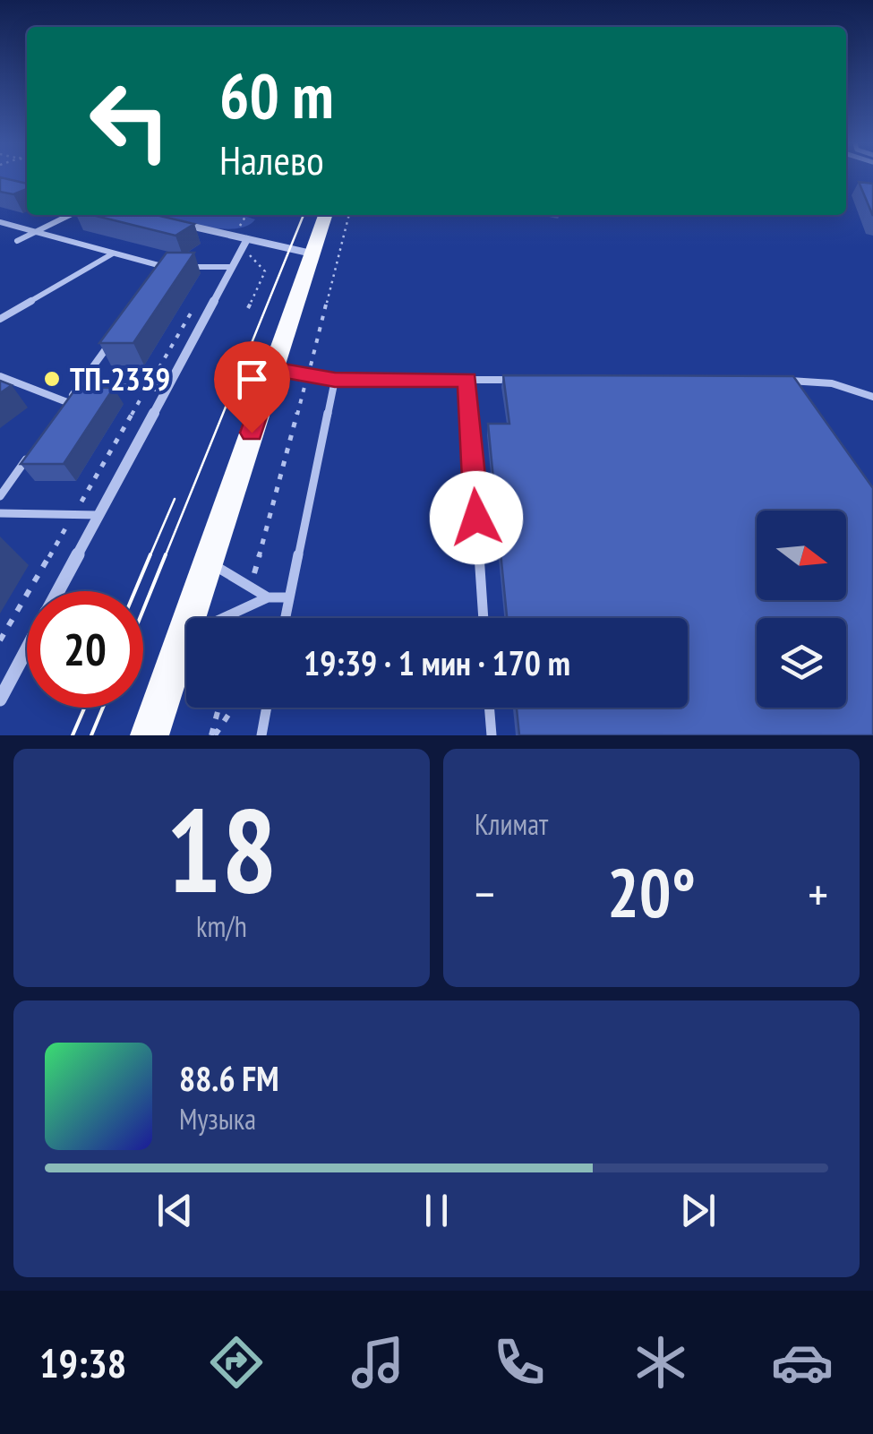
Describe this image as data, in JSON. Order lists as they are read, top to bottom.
{
  "places": ["ТП-2339"],
  "north": "right",
  "page": {
    "turn": ["60 m", "Налево"],
    "limit": "20",
    "trip": "19:39 · 1 мин · 170 m",
    "tile": [
      ["18", "km/h"],
      "Климат"
    ],
    "heat": ["−", "20°", "+"],
    "song": ["88.6 FM", "Музыка"],
    "tabs": "19:38"
  }
}
